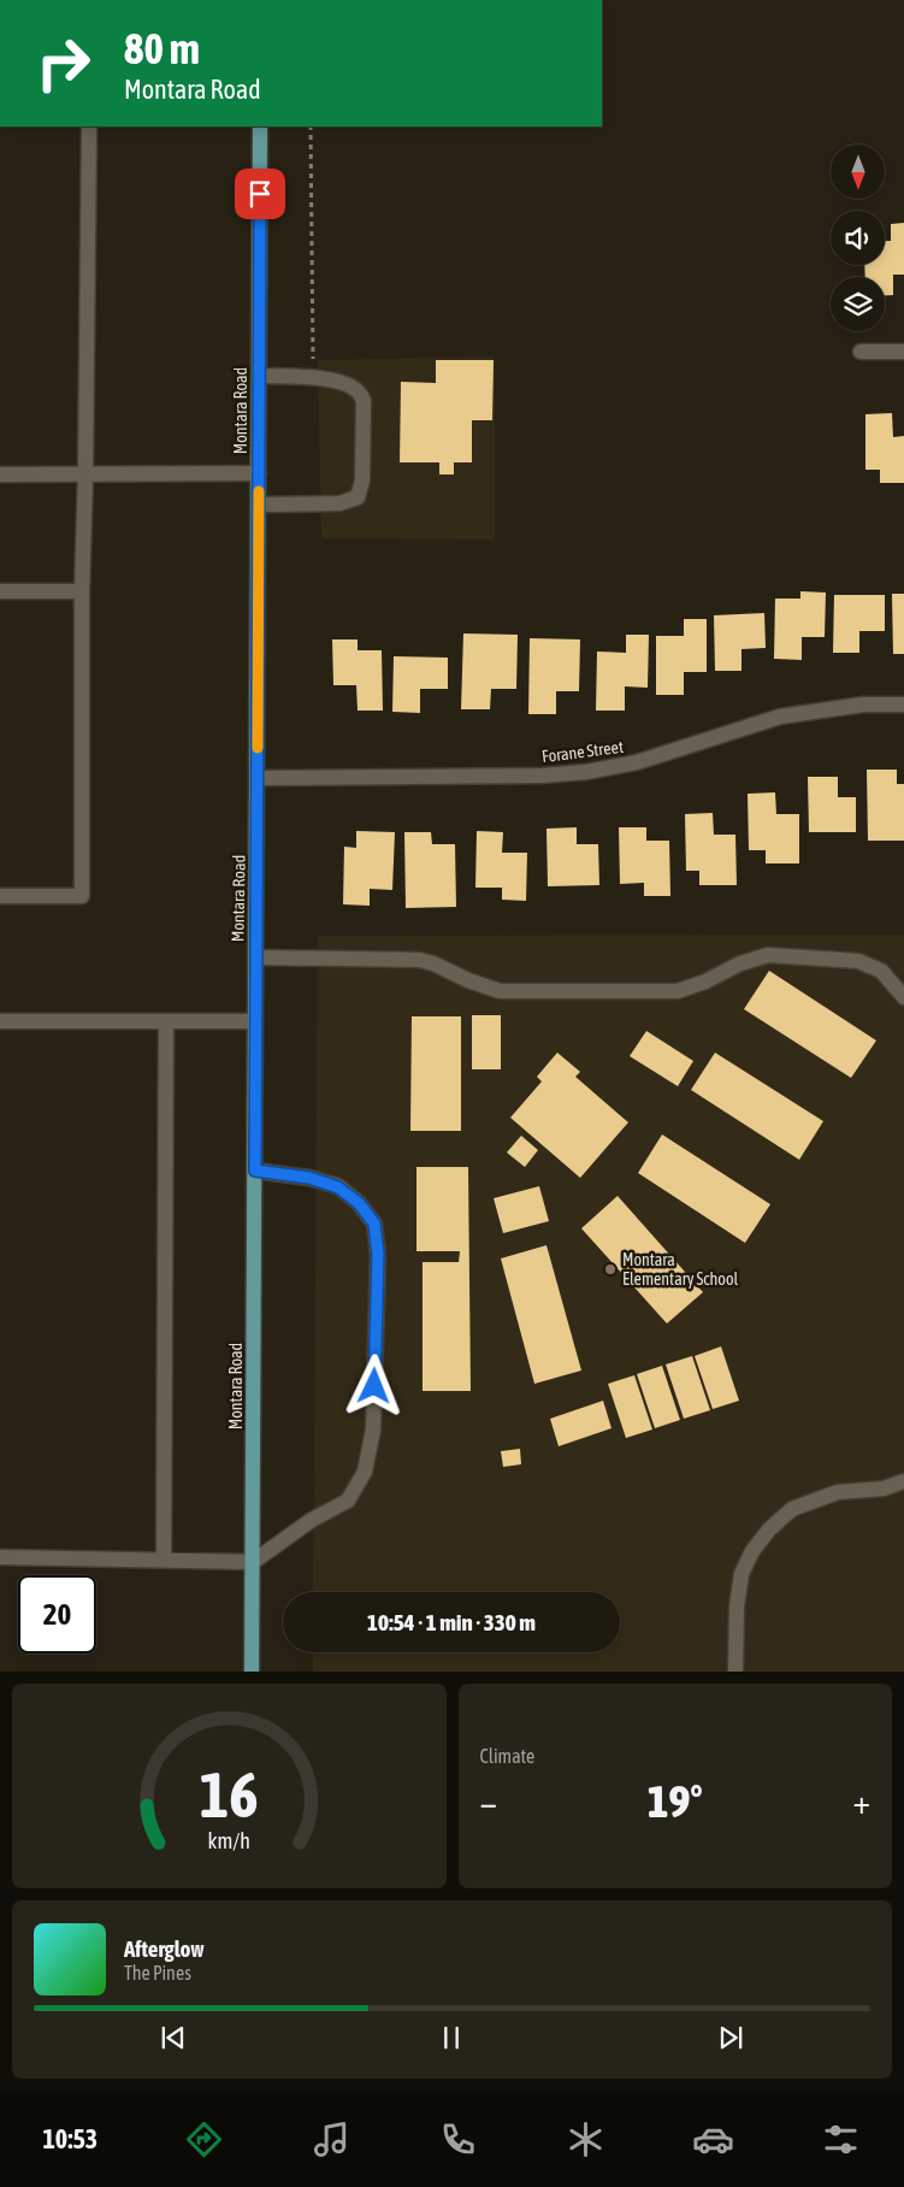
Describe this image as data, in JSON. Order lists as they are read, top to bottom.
{
  "streets": {
    "main road": ["Montara Road"],
    "street": ["Forane Street"]
  },
  "crossings": [
    ["Montara Road", "Forane Street"]
  ],
  "places": ["Montara Elementary School"],
  "north": "bottom",
  "page": {
    "turn": ["80 m", "Montara Road"],
    "limit": "20",
    "trip": "10:54 · 1 min · 330 m",
    "tile": "Climate",
    "heat": ["−", "19°", "+"],
    "song": ["Afterglow", "The Pines"],
    "tabs": "10:53",
    "gauge": ["16", "km/h"]
  }
}
